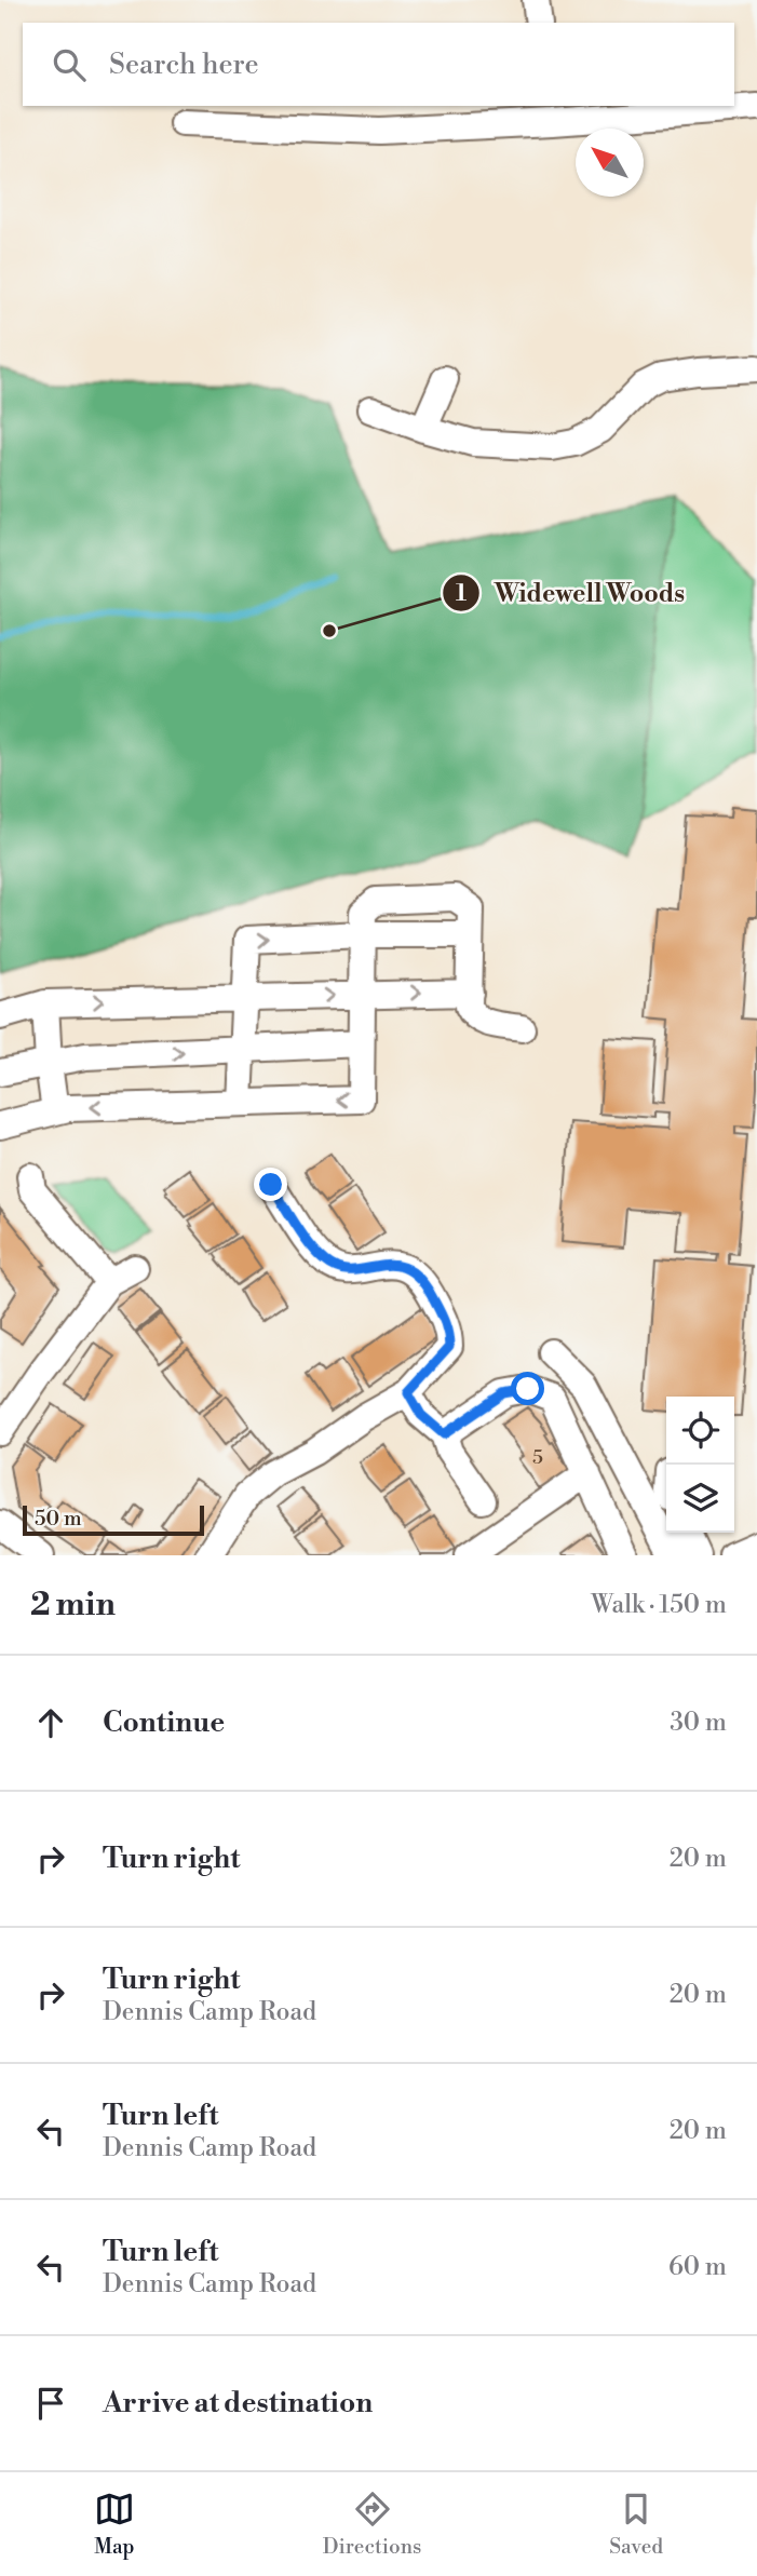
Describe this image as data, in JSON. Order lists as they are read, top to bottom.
{
  "places": ["Widewell Woods"],
  "house_numbers": ["5"],
  "scale_bar": "50 m",
  "north": "top left",
  "page": {
    "search": "Search here",
    "scale": "50 m",
    "heading": ["2 min", "Walk · 150 m"],
    "list": [
      ["Continue", "30 m"],
      ["Turn right", "20 m"],
      ["Turn right", "Dennis Camp Road", "20 m"],
      ["Turn left", "Dennis Camp Road", "20 m"],
      ["Turn left", "Dennis Camp Road", "60 m"],
      "Arrive at destination"
    ],
    "nav": ["Map", "Directions", "Saved"]
  }
}
